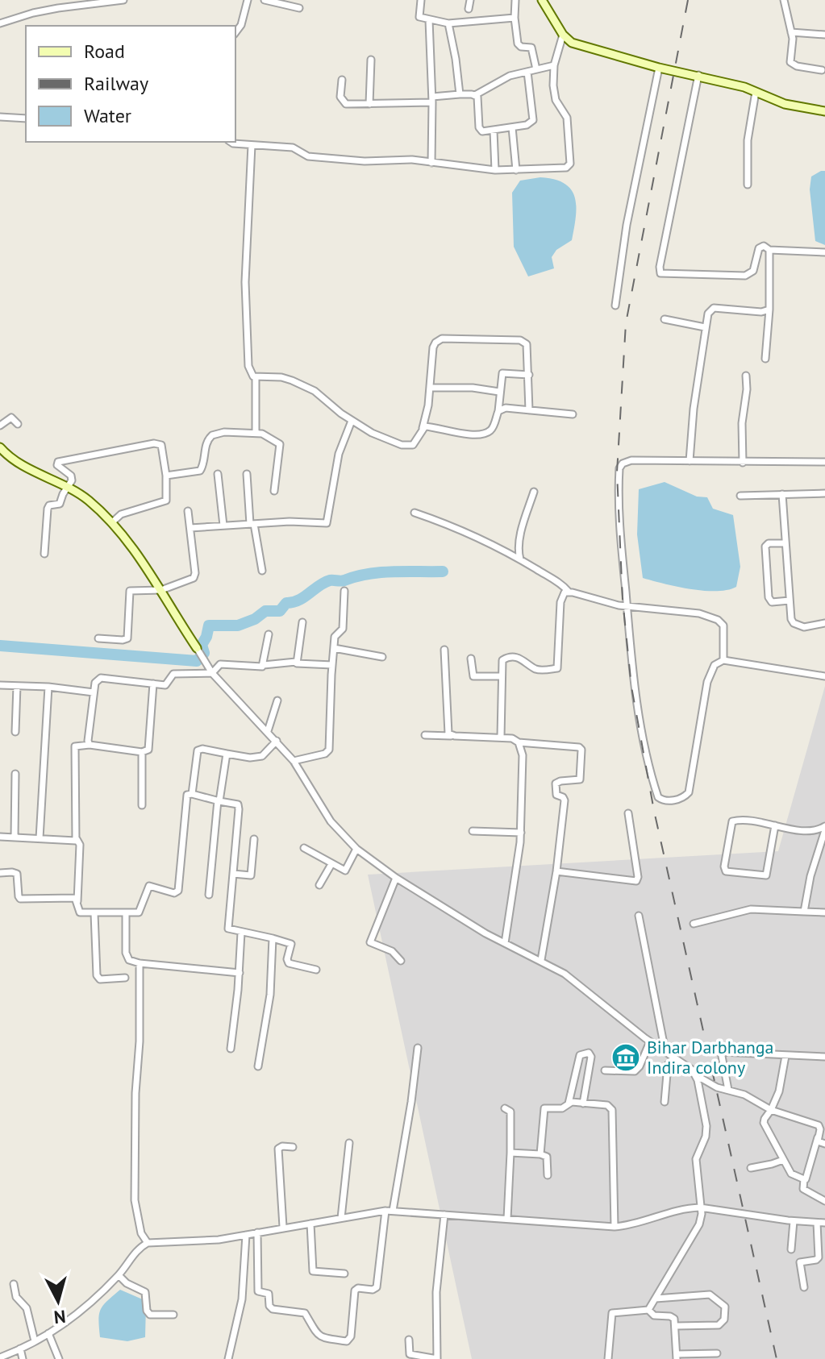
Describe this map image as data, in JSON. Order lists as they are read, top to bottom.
{
  "places": {
    "museum": ["Bihar Darbhanga Indira colony"]
  },
  "legend": ["Road", "Railway", "Water"],
  "north": "bottom"
}
